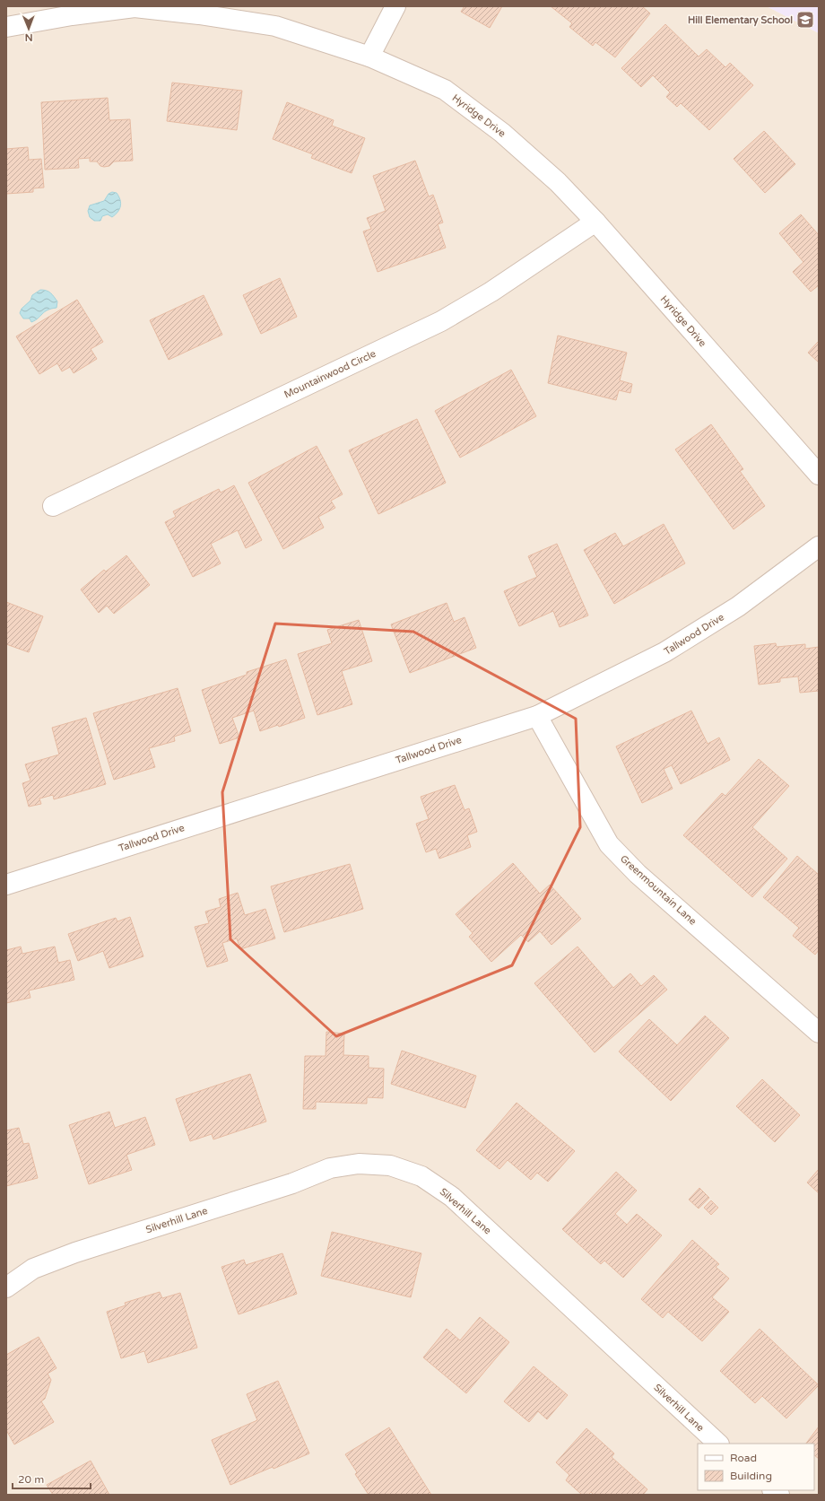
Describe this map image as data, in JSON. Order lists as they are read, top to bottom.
{
  "streets": {
    "street": [
      "Hyridge Drive",
      "Mountainwood Circle",
      "Tallwood Drive",
      "Greenmountain Lane",
      "Silverhill Lane"
    ]
  },
  "crossings": [
    ["Hyridge Drive", "Mountainwood Circle"],
    ["Tallwood Drive", "Greenmountain Lane"]
  ],
  "places": {
    "school or university": ["Hill Elementary School"]
  },
  "legend": ["Road", "Building"],
  "scale_bar": "20 m",
  "north": "bottom"
}
